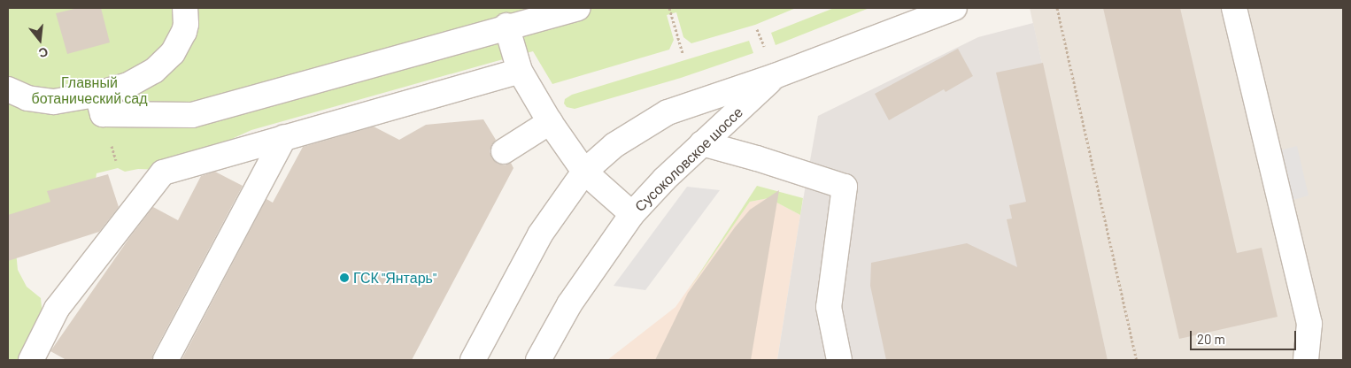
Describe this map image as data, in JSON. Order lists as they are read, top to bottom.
{
  "streets": {
    "street": ["Сусоколовское шоссе"]
  },
  "parks": ["Главный ботанический сад"],
  "places": ["ГСК \"Янтарь\""],
  "scale_bar": "20 m",
  "north": "bottom"
}
